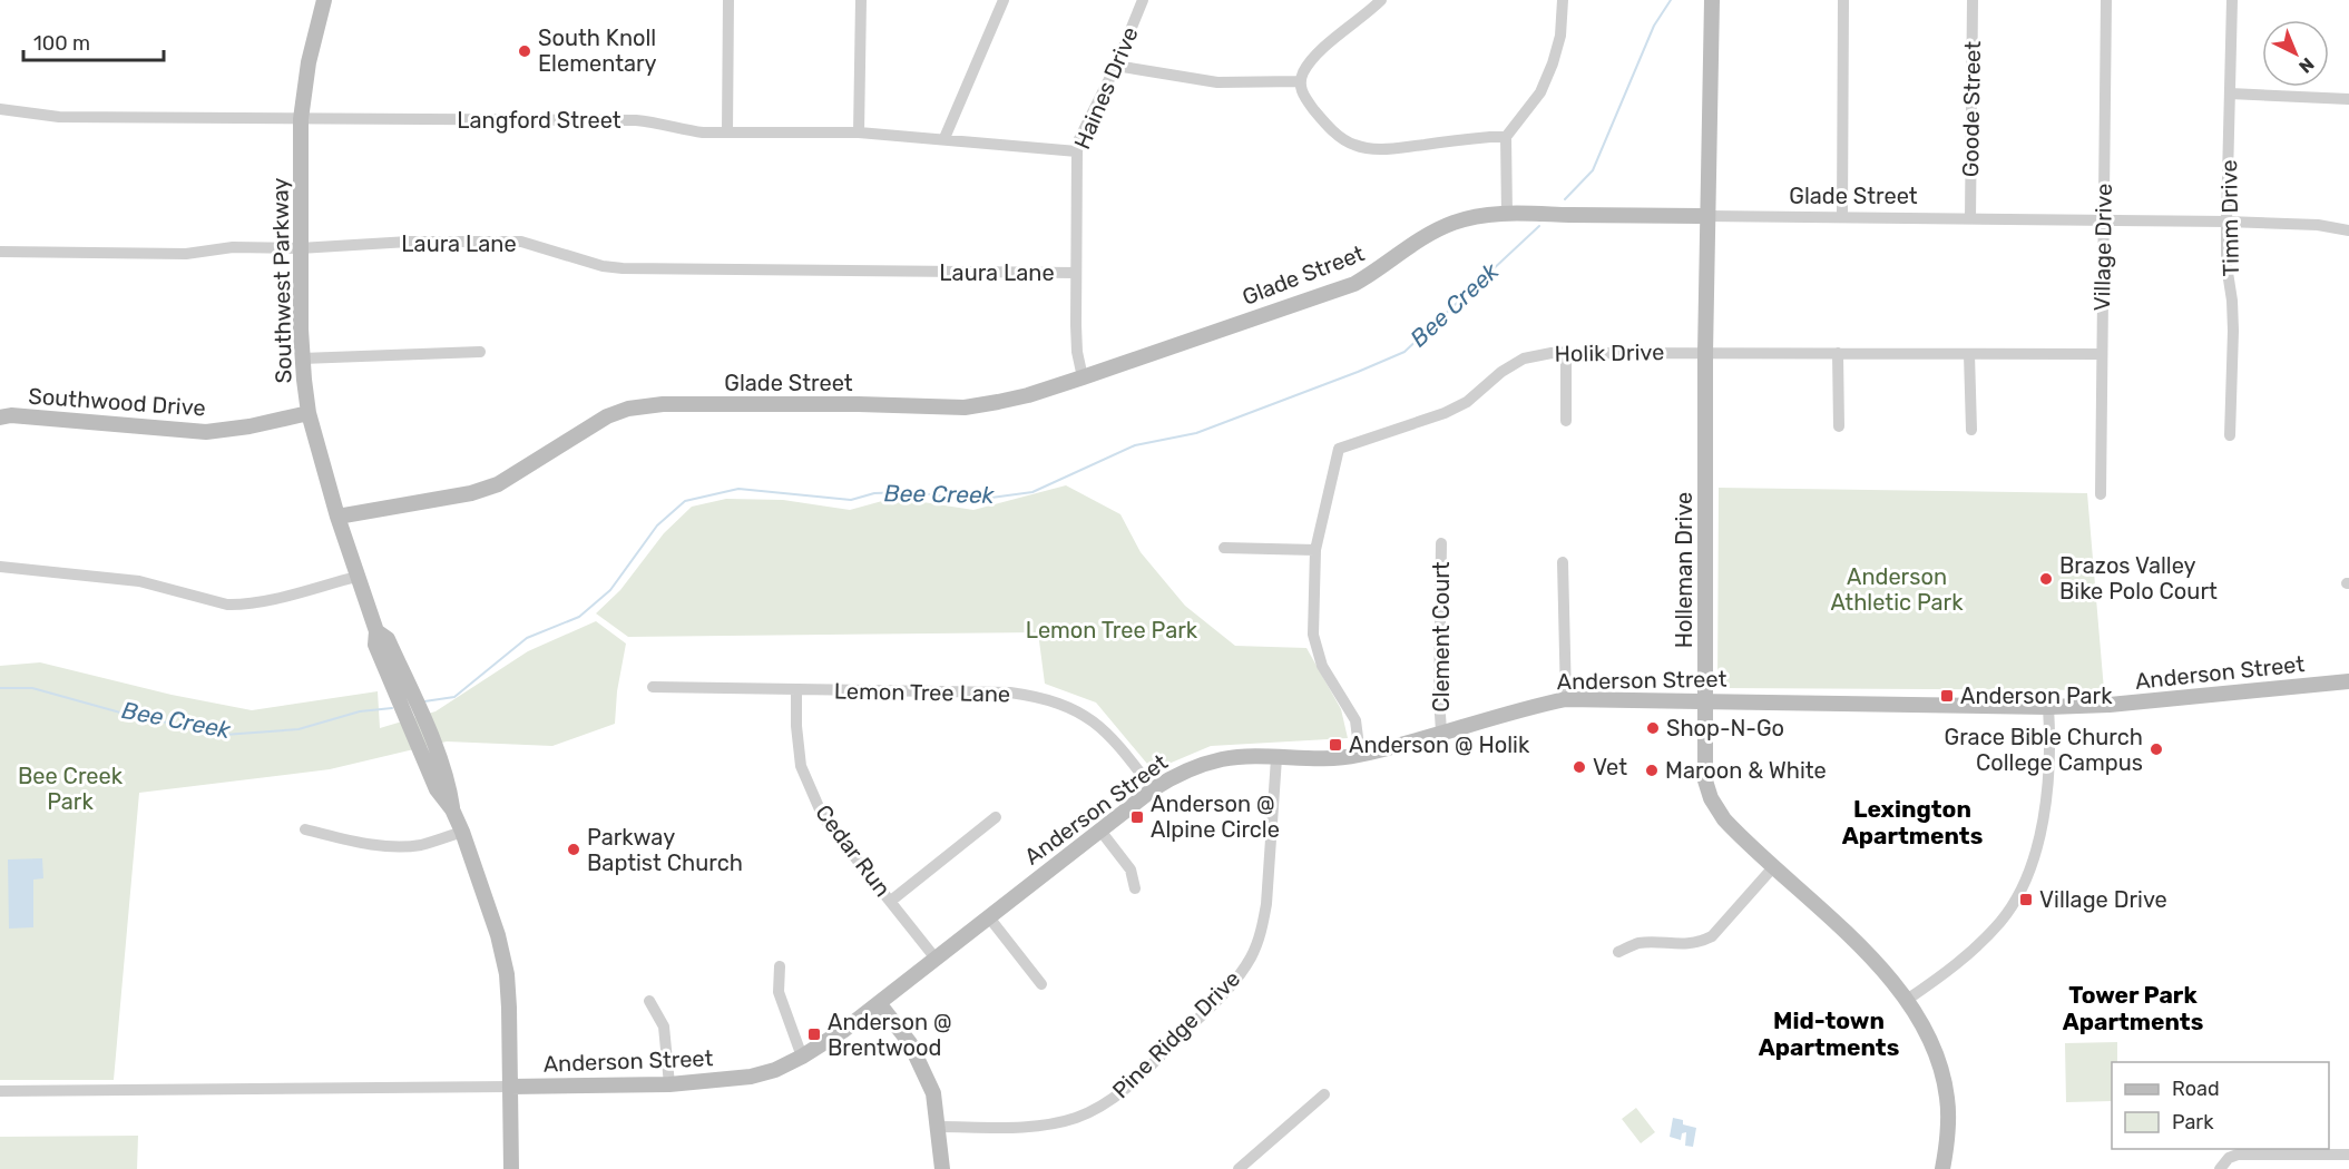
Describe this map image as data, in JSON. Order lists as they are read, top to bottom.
{
  "streets": {
    "street": [
      "Haines Drive",
      "Goode Street",
      "Langford Street",
      "Glade Street",
      "Timm Drive",
      "Laura Lane",
      "Village Drive",
      "Southwest Parkway",
      "Holik Drive",
      "Southwood Drive",
      "Holleman Drive",
      "Clement Court",
      "Anderson Street",
      "Lemon Tree Lane",
      "Cedar Run",
      "Pine Ridge Drive"
    ]
  },
  "crossings": [
    ["Haines Drive", "Langford Street"],
    ["Haines Drive", "Glade Street"],
    ["Haines Drive", "Laura Lane"],
    ["Goode Street", "Glade Street"],
    ["Langford Street", "Southwest Parkway"],
    ["Glade Street", "Timm Drive"],
    ["Glade Street", "Village Drive"],
    ["Glade Street", "Southwest Parkway"],
    ["Glade Street", "Holleman Drive"],
    ["Laura Lane", "Southwest Parkway"],
    ["Village Drive", "Holik Drive"],
    ["Southwest Parkway", "Southwood Drive"],
    ["Southwest Parkway", "Anderson Street"],
    ["Holik Drive", "Holleman Drive"],
    ["Holik Drive", "Anderson Street"],
    ["Holleman Drive", "Anderson Street"],
    ["Clement Court", "Anderson Street"],
    ["Anderson Street", "Lemon Tree Lane"],
    ["Anderson Street", "Cedar Run"],
    ["Anderson Street", "Pine Ridge Drive"],
    ["Lemon Tree Lane", "Cedar Run"]
  ],
  "districts": ["Lexington Apartments", "Tower Park Apartments", "Mid-town Apartments"],
  "water": ["Bee Creek"],
  "parks": ["Anderson Athletic Park", "Lemon Tree Park", "Bee Creek Park"],
  "places": {
    "other": [
      "South Knoll Elementary",
      "Brazos Valley Bike Polo Court",
      "Shop-N-Go",
      "Grace Bible Church College Campus",
      "Vet",
      "Maroon & White",
      "Parkway Baptist Church"
    ],
    "transit": [
      "Anderson Park",
      "Anderson @ Holik",
      "Anderson @ Alpine Circle",
      "Village Drive",
      "Anderson @ Brentwood"
    ]
  },
  "legend": ["Road", "Park"],
  "scale_bar": "100 m",
  "north": "bottom right"
}
